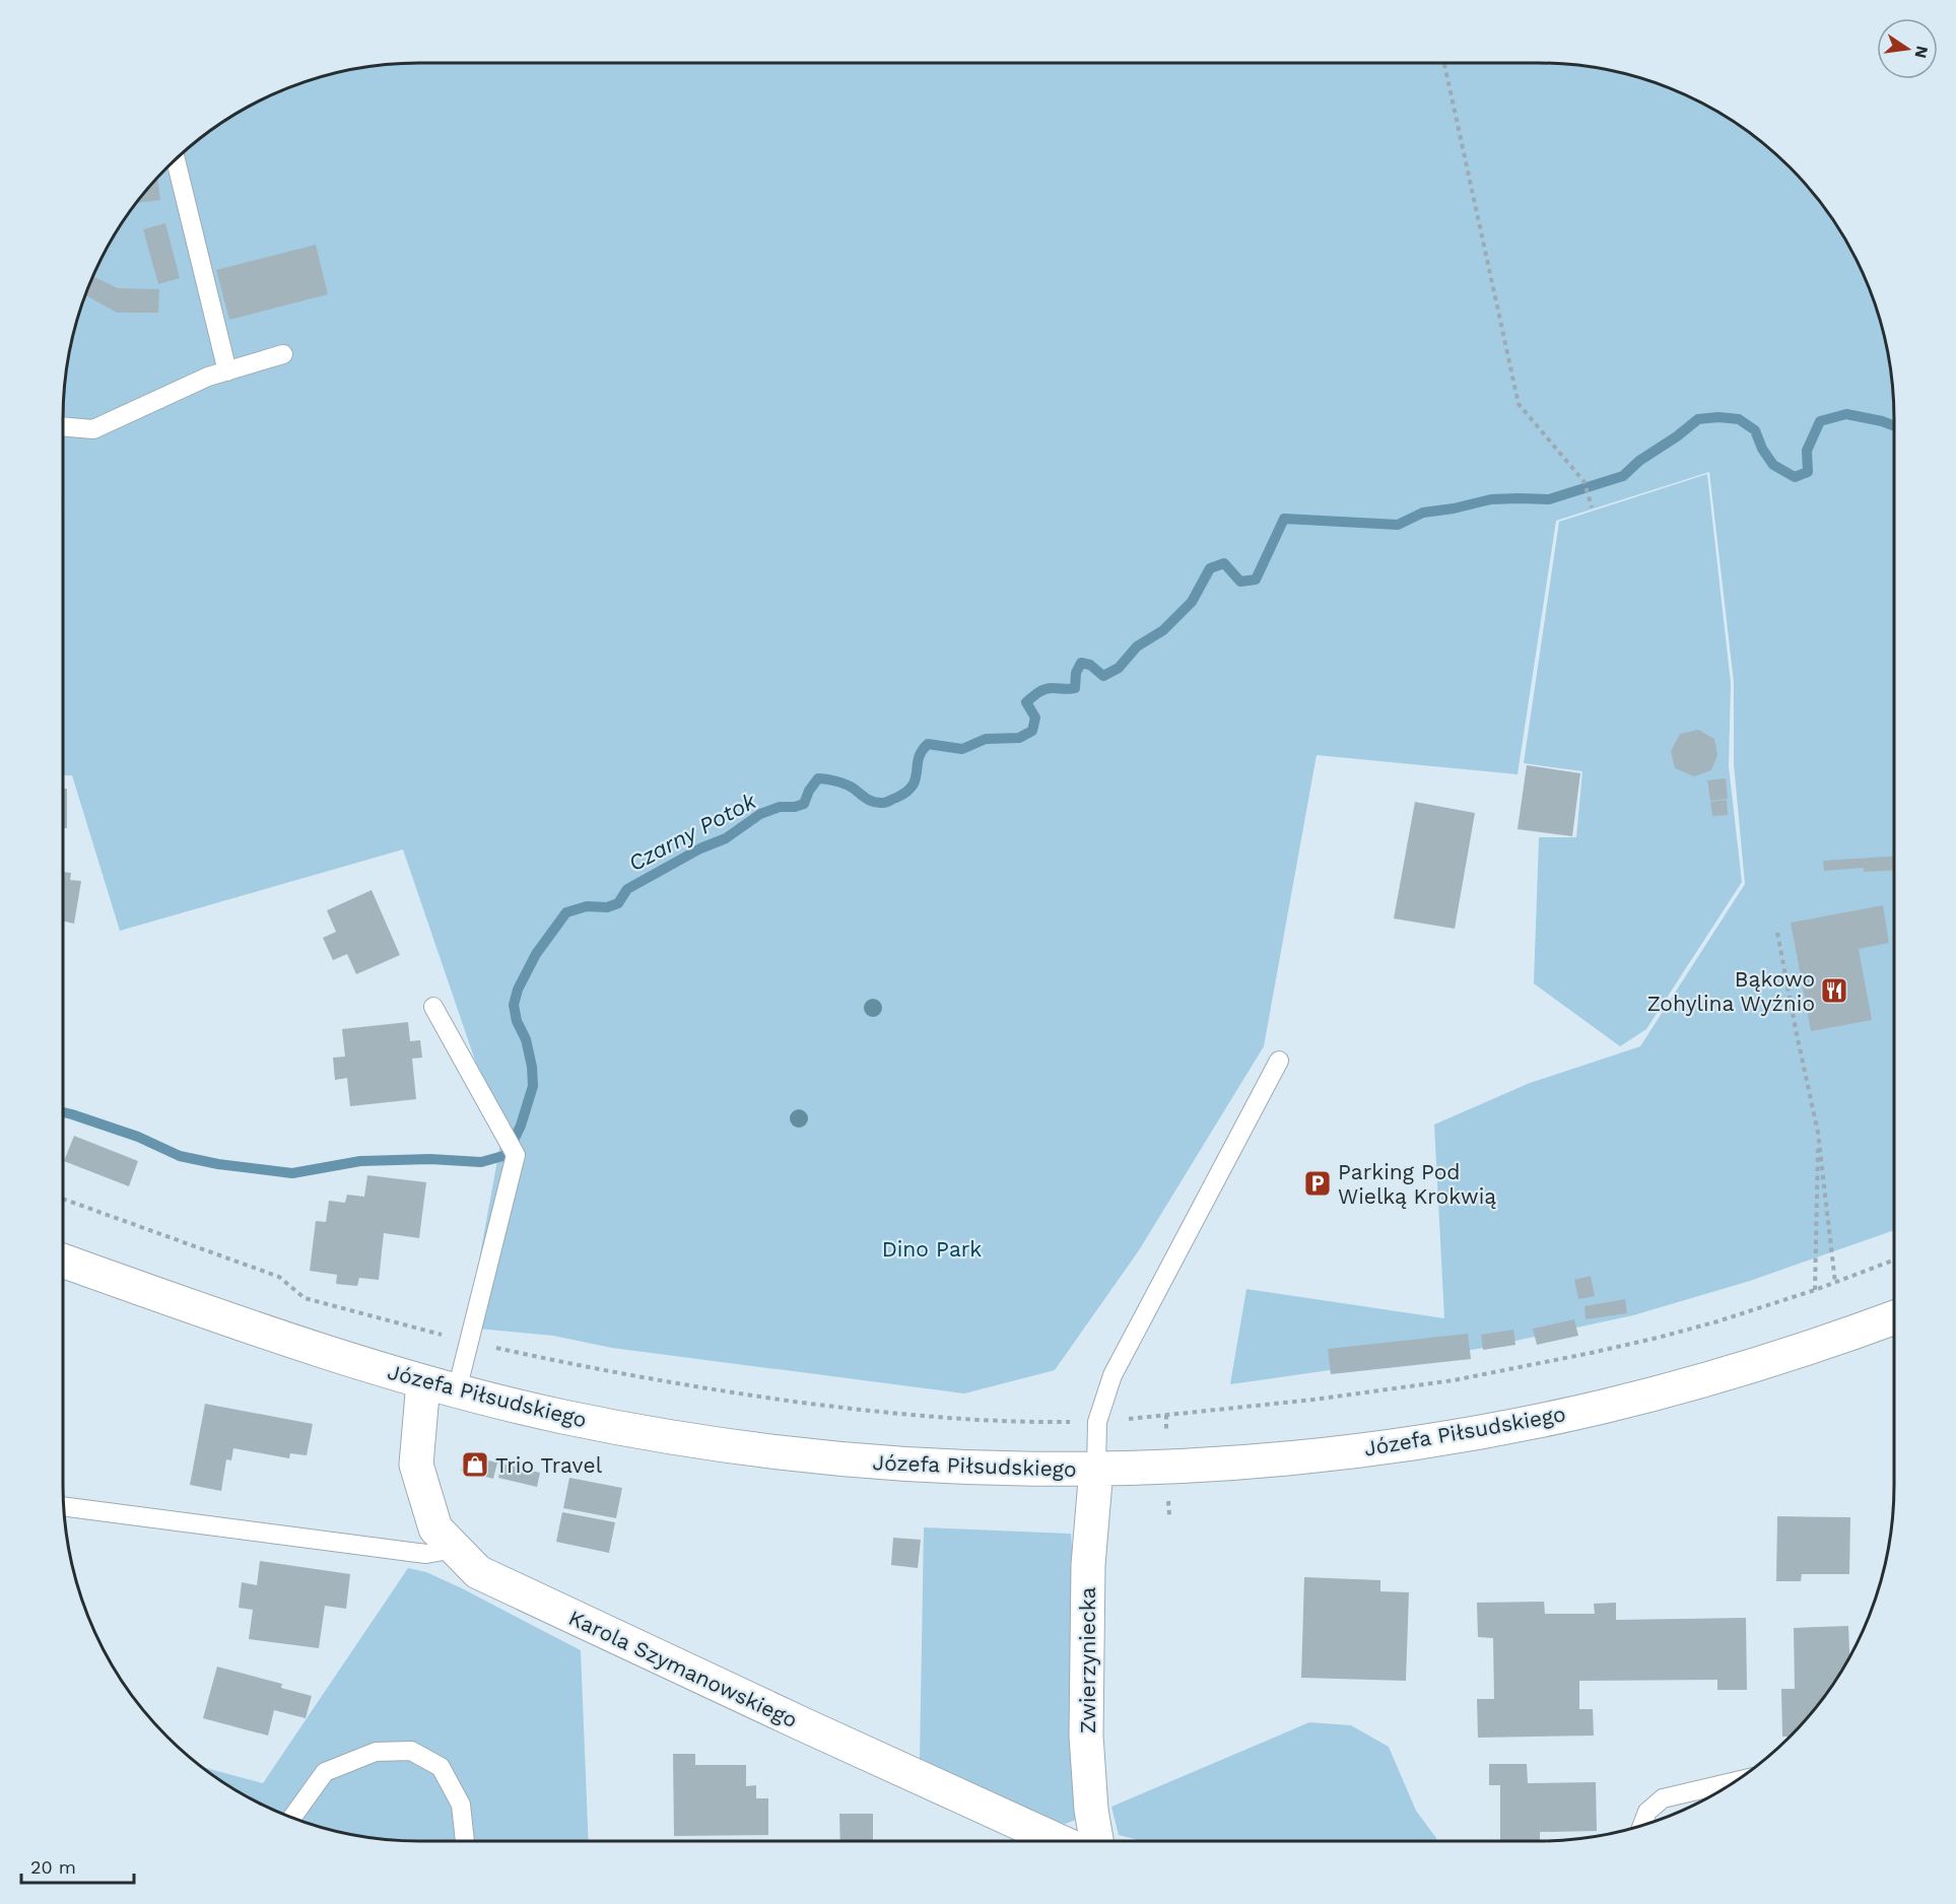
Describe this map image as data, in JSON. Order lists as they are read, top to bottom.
{
  "streets": {
    "street": ["Józefa Piłsudskiego", "Zwierzyniecka", "Karola Szymanowskiego"]
  },
  "crossings": [
    ["Józefa Piłsudskiego", "Zwierzyniecka"],
    ["Józefa Piłsudskiego", "Karola Szymanowskiego"]
  ],
  "water": ["Czarny Potok"],
  "parks": ["Dino Park"],
  "places": {
    "restaurant": ["Bąkowo Zohylina Wyźnio"],
    "parking": ["Parking Pod Wielką Krokwią"],
    "shop": ["Trio Travel"]
  },
  "scale_bar": "20 m",
  "north": "right"
}
